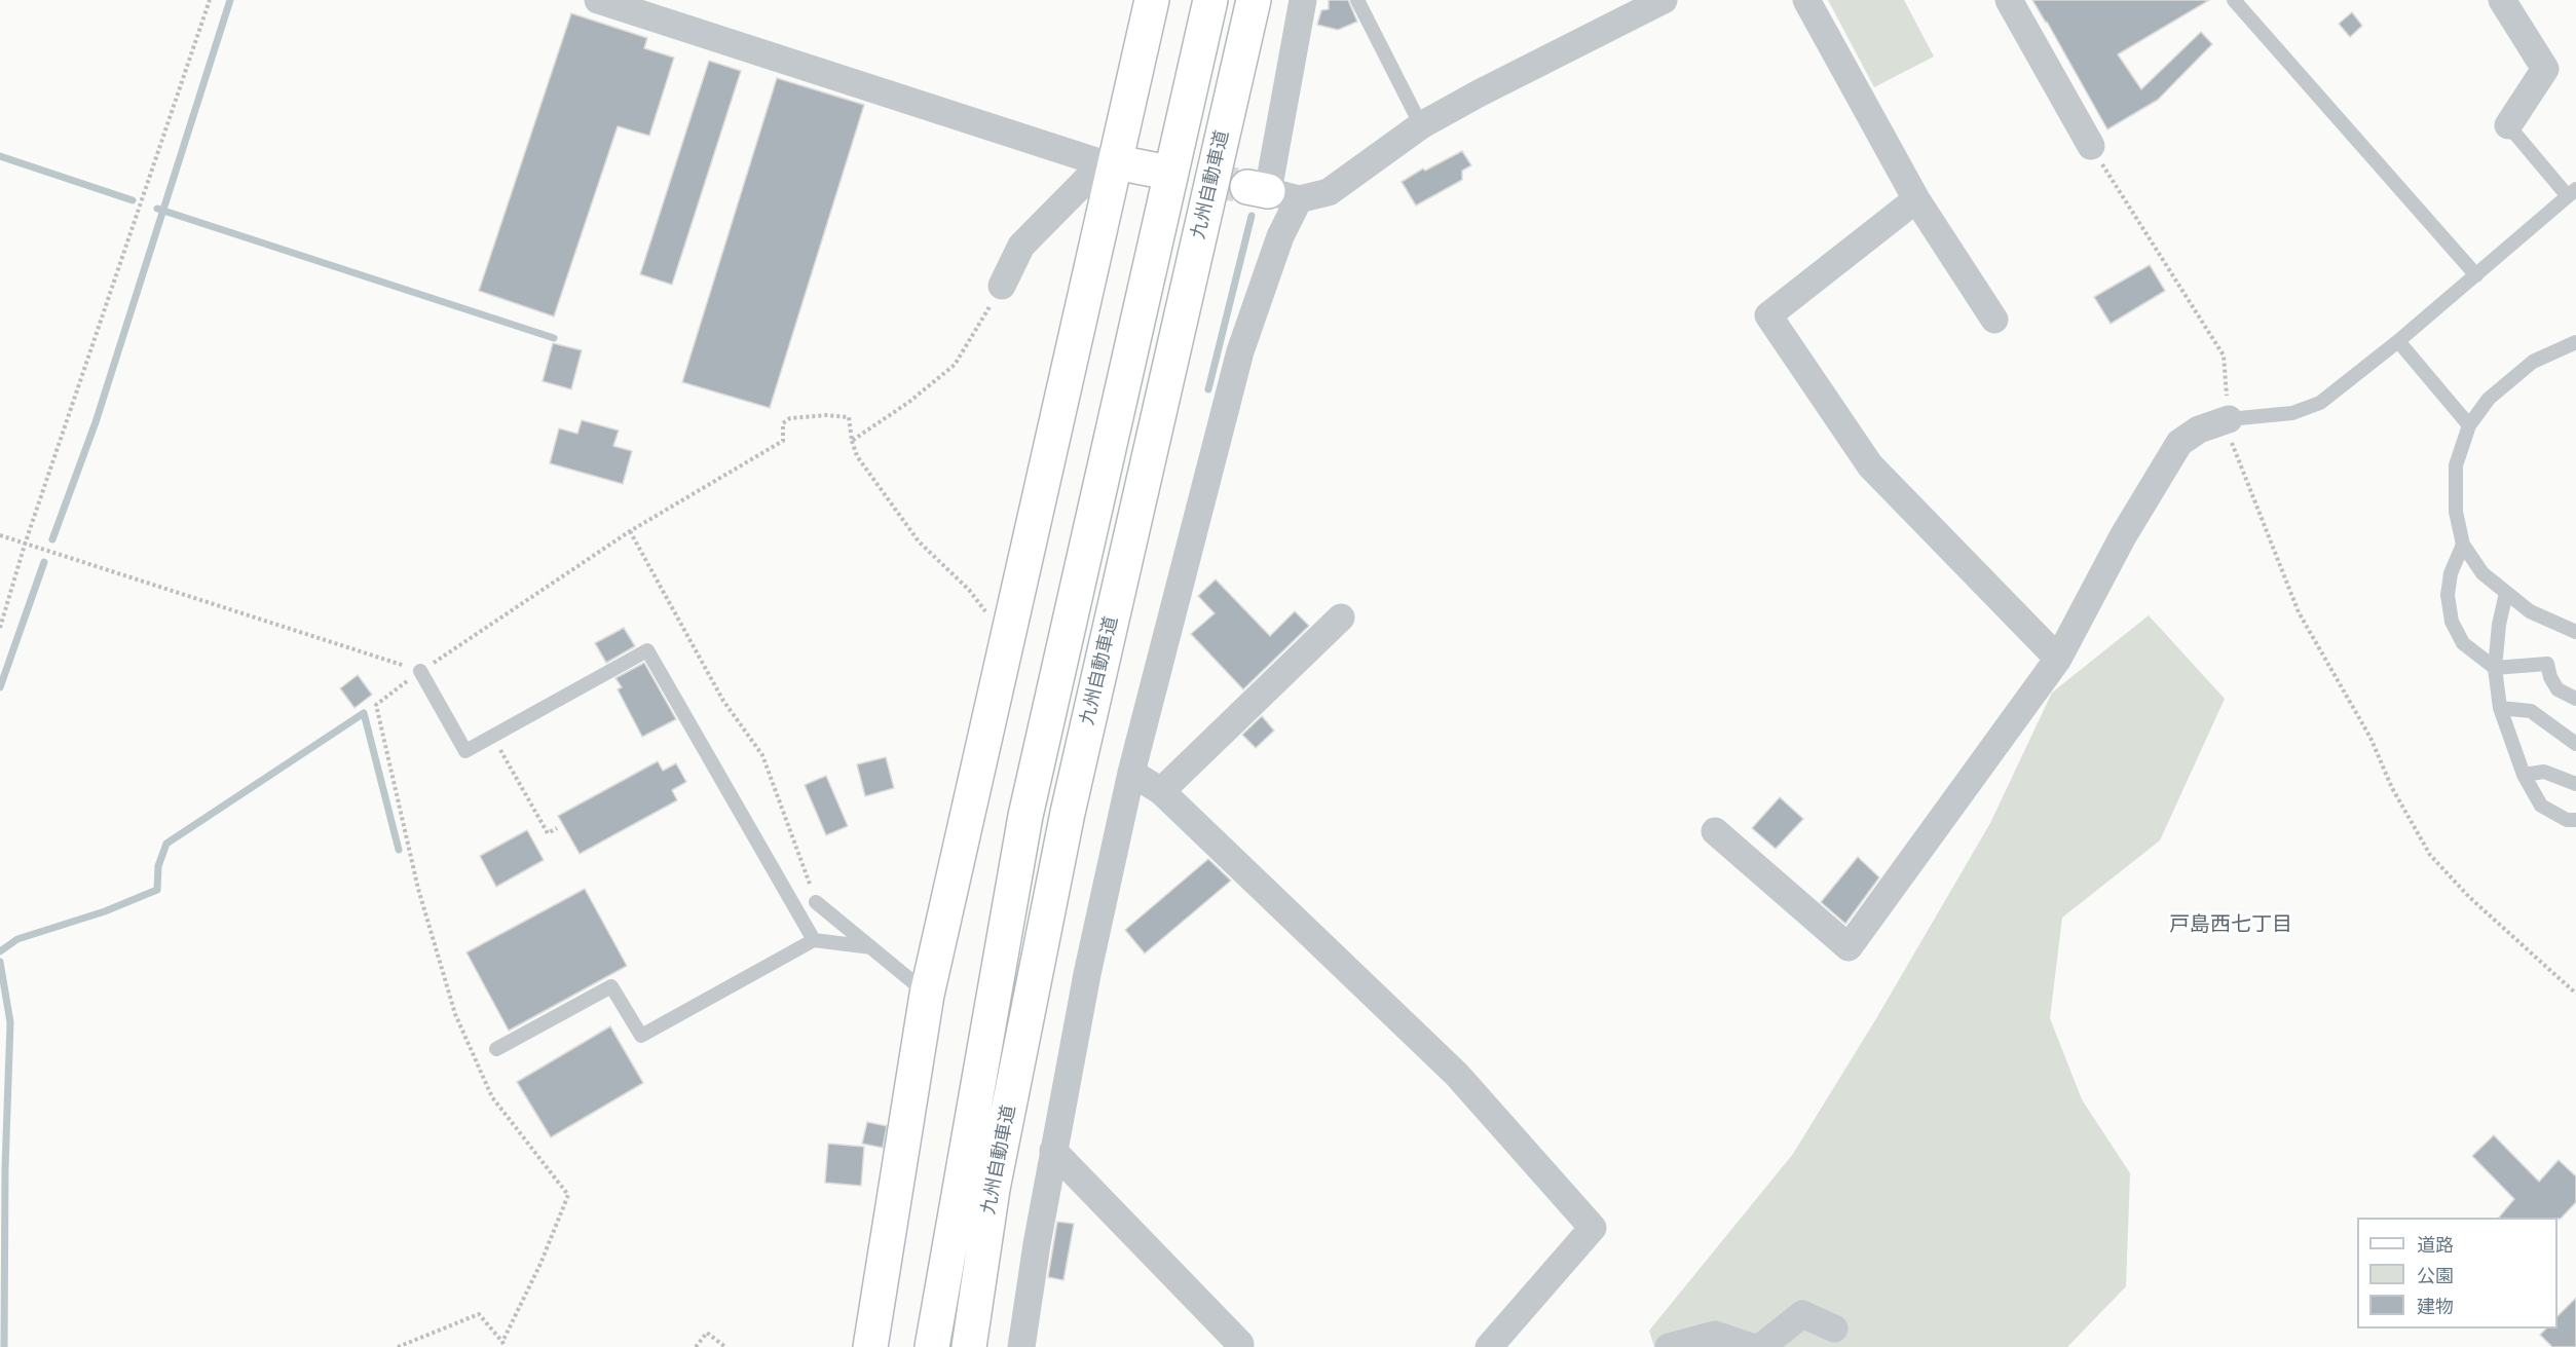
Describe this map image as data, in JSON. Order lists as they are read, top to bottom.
{
  "streets": {
    "main road": ["九州自動車道"]
  },
  "districts": ["戸島西七丁目"],
  "legend": ["道路", "公園", "建物"]
}
